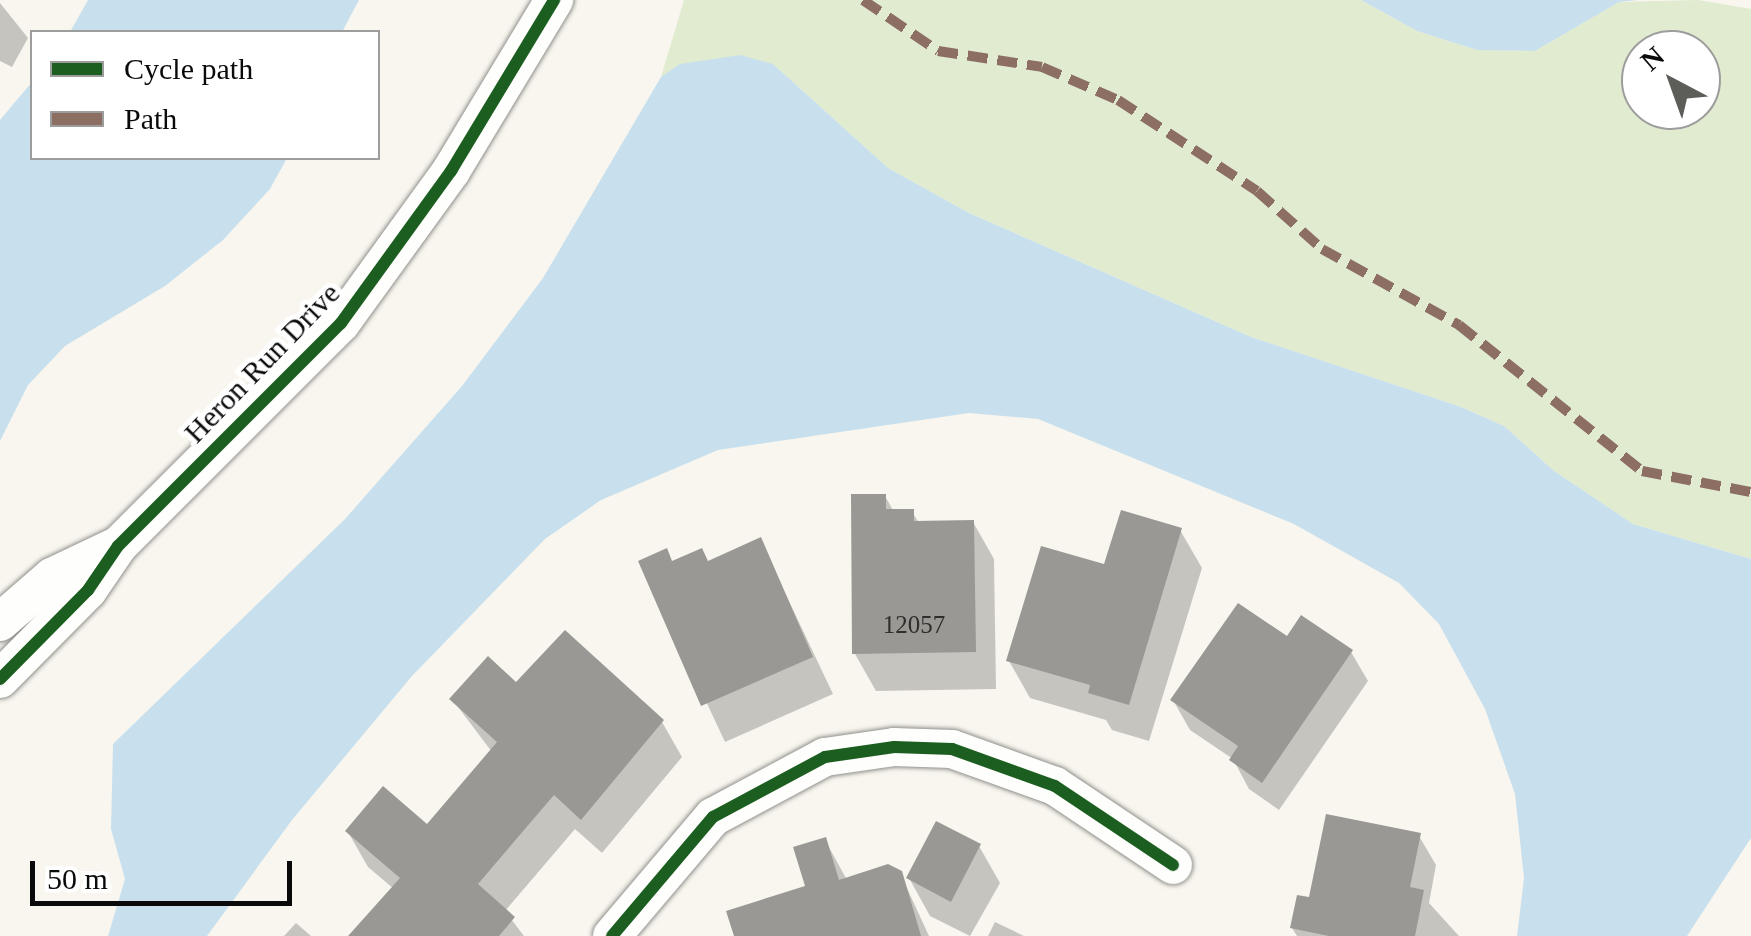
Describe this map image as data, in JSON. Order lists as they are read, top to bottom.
{
  "streets": {
    "street": ["Heron Run Drive"]
  },
  "house_numbers": ["12057"],
  "legend": ["Cycle path", "Path"],
  "scale_bar": "50 m",
  "north": "top left"
}
